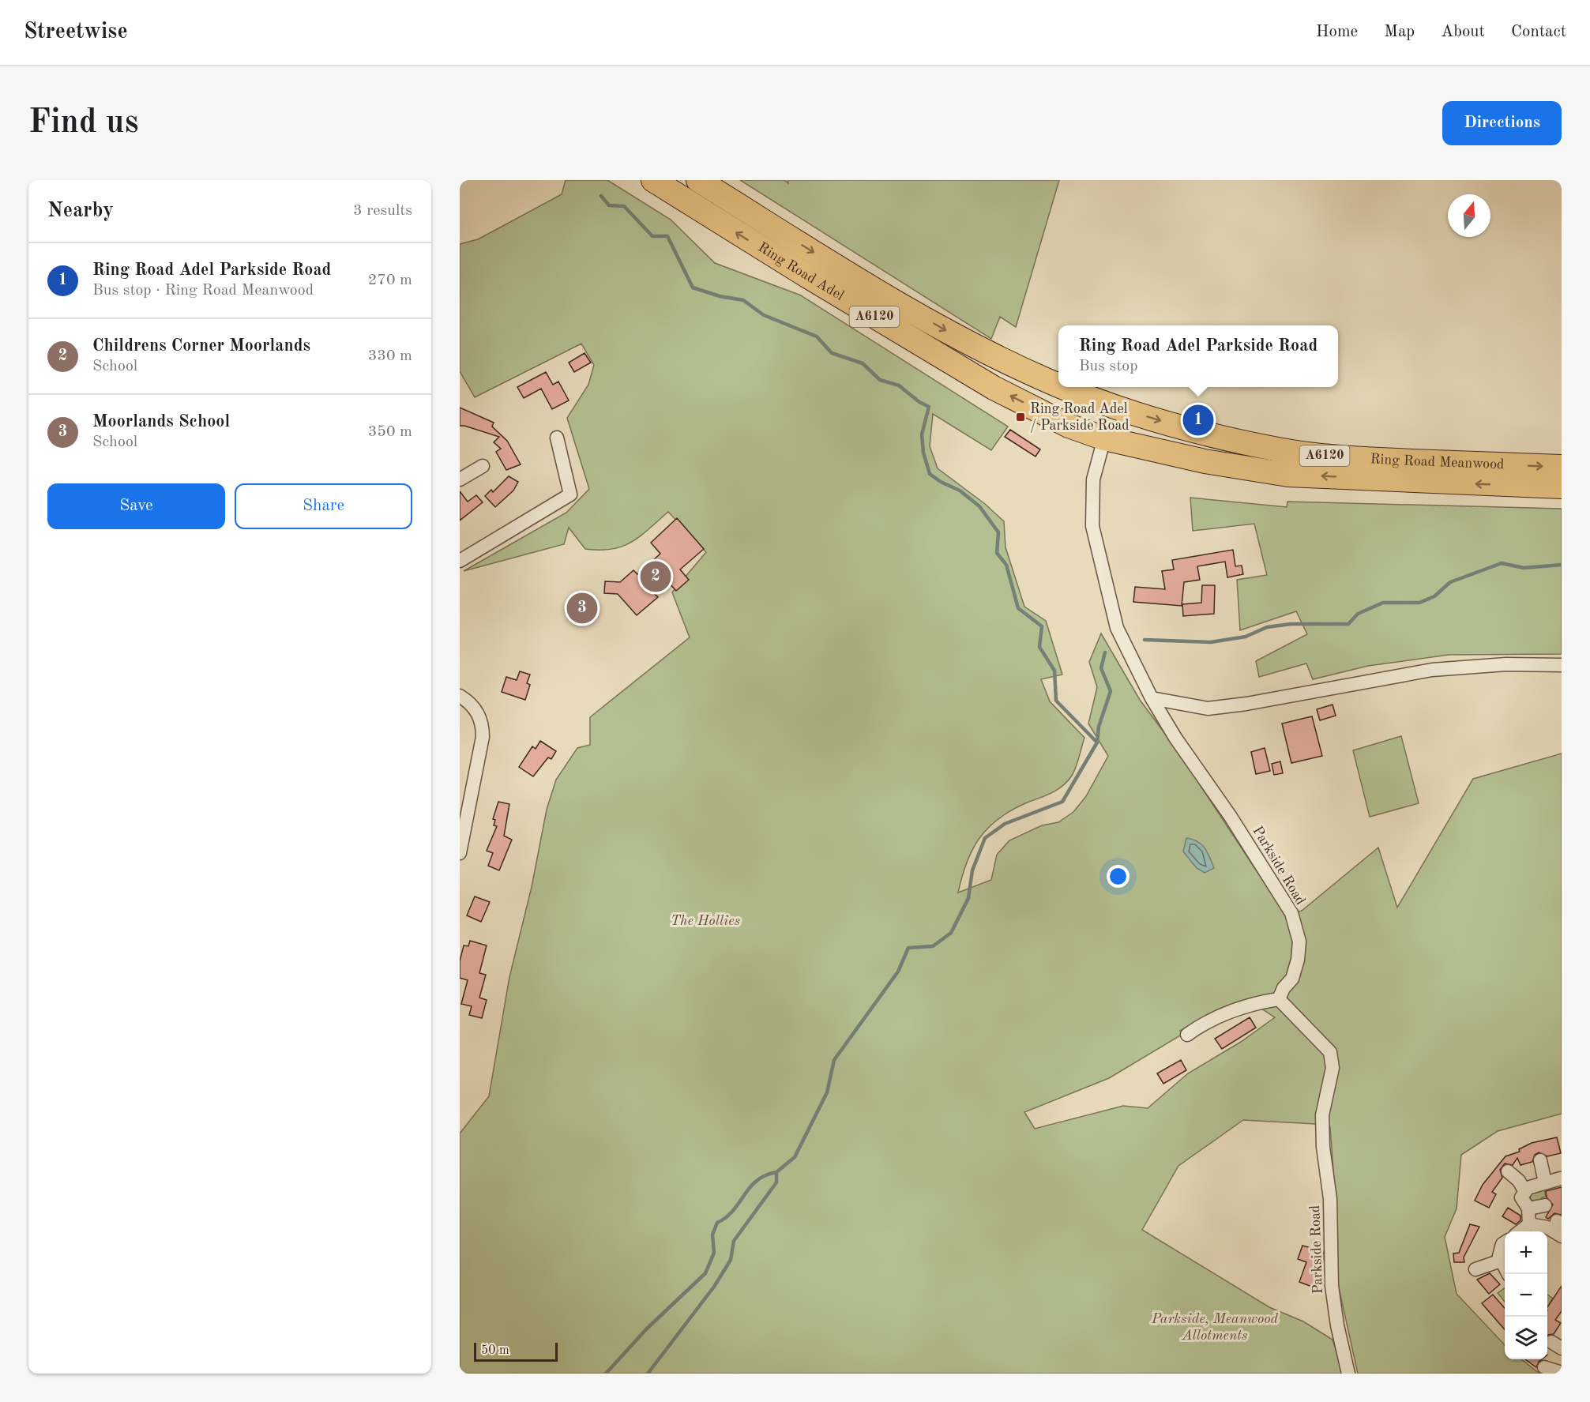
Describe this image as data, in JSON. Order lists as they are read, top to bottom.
{
  "streets": {
    "highway": ["Ring Road Adel", "A6120", "Ring Road Meanwood"],
    "street": ["Parkside Road"]
  },
  "crossings": [
    ["Ring Road Adel", "Ring Road Meanwood"],
    ["Ring Road Adel", "Parkside Road"],
    ["Ring Road Meanwood", "Parkside Road"]
  ],
  "parks": ["The Hollies", "Parkside, Meanwood Allotments"],
  "places": {
    "transit": ["Ring Road Adel / Parkside Road"]
  },
  "scale_bar": "50 m",
  "north": "top",
  "page": {
    "header": "Streetwise",
    "nav": [
      "Home",
      "Map",
      "About",
      "Contact"
    ],
    "buttons": [
      "Directions",
      ["Save", "Share"]
    ],
    "title": "Find us",
    "heading": ["Nearby", "3 results"],
    "list": [
      {
        "mark": "1",
        "name": "Ring Road Adel Parkside Road",
        "note": "Bus stop · Ring Road Meanwood",
        "value": "270 m"
      },
      {
        "mark": "2",
        "name": "Childrens Corner Moorlands",
        "note": "School",
        "value": "330 m"
      },
      {
        "mark": "3",
        "name": "Moorlands School",
        "note": "School",
        "value": "350 m"
      }
    ],
    "popup": ["Ring Road Adel Parkside Road", "Bus stop"],
    "pins": ["1", "2", "3"],
    "map_buttons": ["+", "−"],
    "scale": "50 m"
  }
}
